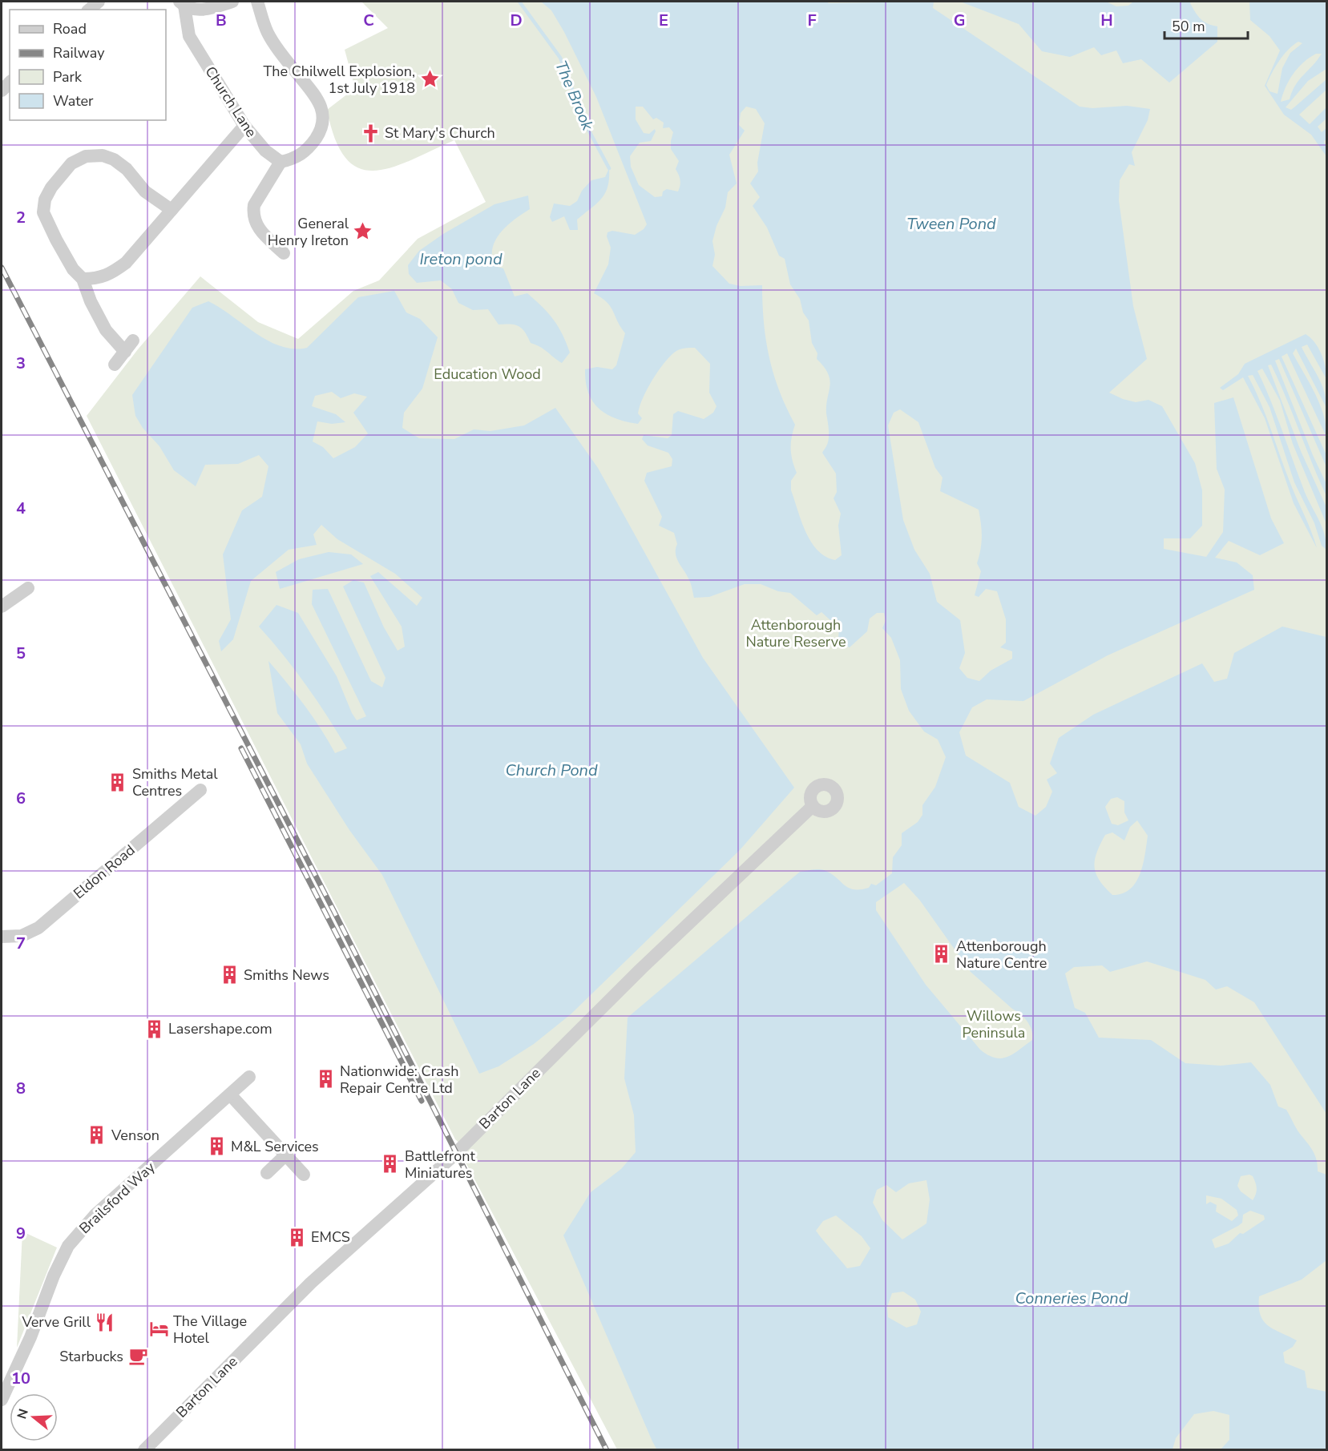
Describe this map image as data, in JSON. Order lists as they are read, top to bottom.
{
  "streets": {
    "street": [
      "Church Lane",
      "Eldon Road",
      "Barton Lane",
      "Brailsford Way"
    ]
  },
  "water": [
    "The Brook",
    "Tween Pond",
    "Ireton pond",
    "Church Pond",
    "Conneries Pond"
  ],
  "parks": ["Education Wood", "Attenborough Nature Reserve", "Willows Peninsula"],
  "places": {
    "place": ["The Chilwell Explosion, 1st July 1918", "General Henry Ireton"],
    "church": ["St Mary's Church"],
    "building": [
      "Smiths Metal Centres",
      "Attenborough Nature Centre",
      "Smiths News",
      "Lasershape.com",
      "Nationwide: Crash Repair Centre Ltd",
      "Venson",
      "M&L Services",
      "Battlefront Miniatures",
      "EMCS"
    ],
    "restaurant": ["Verve Grill"],
    "hotel": ["The Village Hotel"],
    "cafe": ["Starbucks"]
  },
  "legend": [
    "Road",
    "Railway",
    "Park",
    "Water"
  ],
  "scale_bar": "50 m",
  "north": "left",
  "grid": {
    "columns": [
      "B",
      "C",
      "D",
      "E",
      "F",
      "G",
      "H"
    ],
    "rows": [
      "2",
      "3",
      "4",
      "5",
      "6",
      "7",
      "8",
      "9",
      "10"
    ]
  }
}
